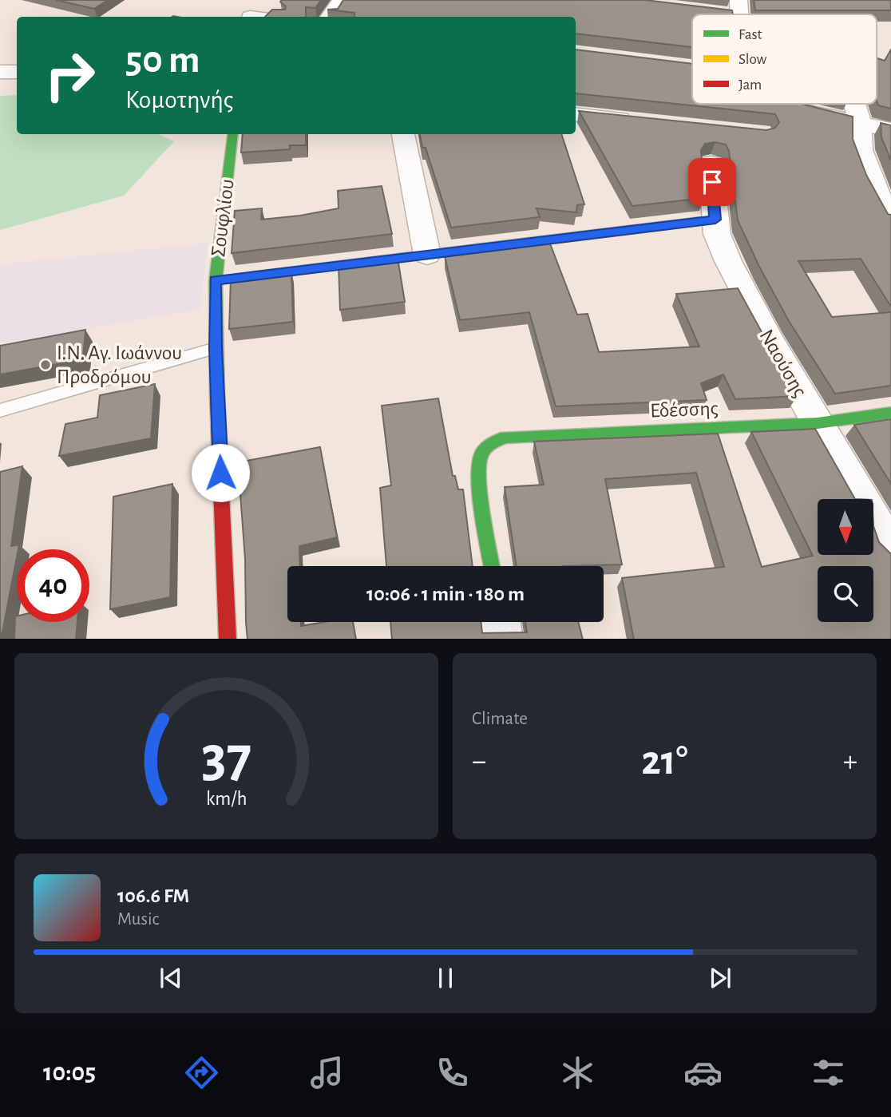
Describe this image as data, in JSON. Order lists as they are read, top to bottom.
{
  "streets": {
    "street": ["Σουφλίου", "Ναούσης", "Εδέσσης"]
  },
  "crossings": [
    ["Ναούσης", "Εδέσσης"]
  ],
  "places": ["Ι.Ν. Αγ. Ιωάννου Προδρόμου"],
  "legend": ["Fast", "Slow", "Jam"],
  "north": "bottom",
  "page": {
    "turn": ["50 m", "Κομοτηνής"],
    "limit": "40",
    "trip": "10:06 · 1 min · 180 m",
    "tile": "Climate",
    "heat": ["−", "21°", "+"],
    "song": ["106.6 FM", "Music"],
    "tabs": "10:05",
    "gauge": ["37", "km/h"]
  }
}
